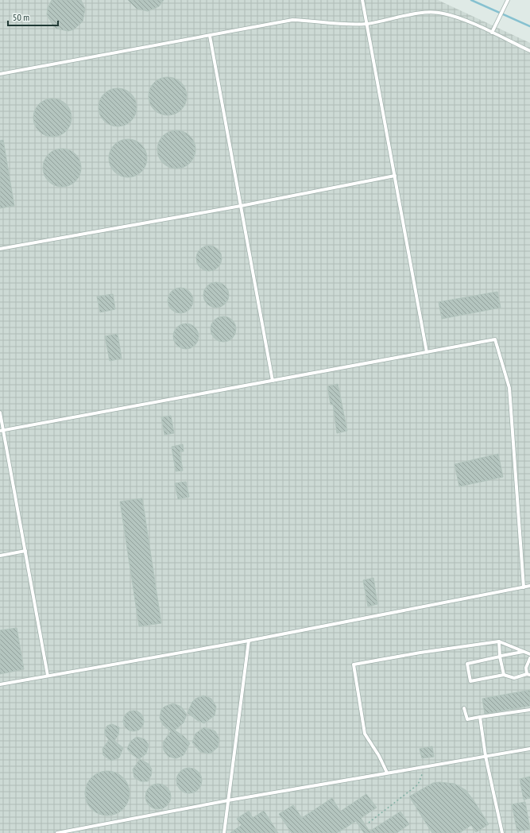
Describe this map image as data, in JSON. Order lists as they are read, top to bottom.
{
  "scale_bar": "50 m"
}
